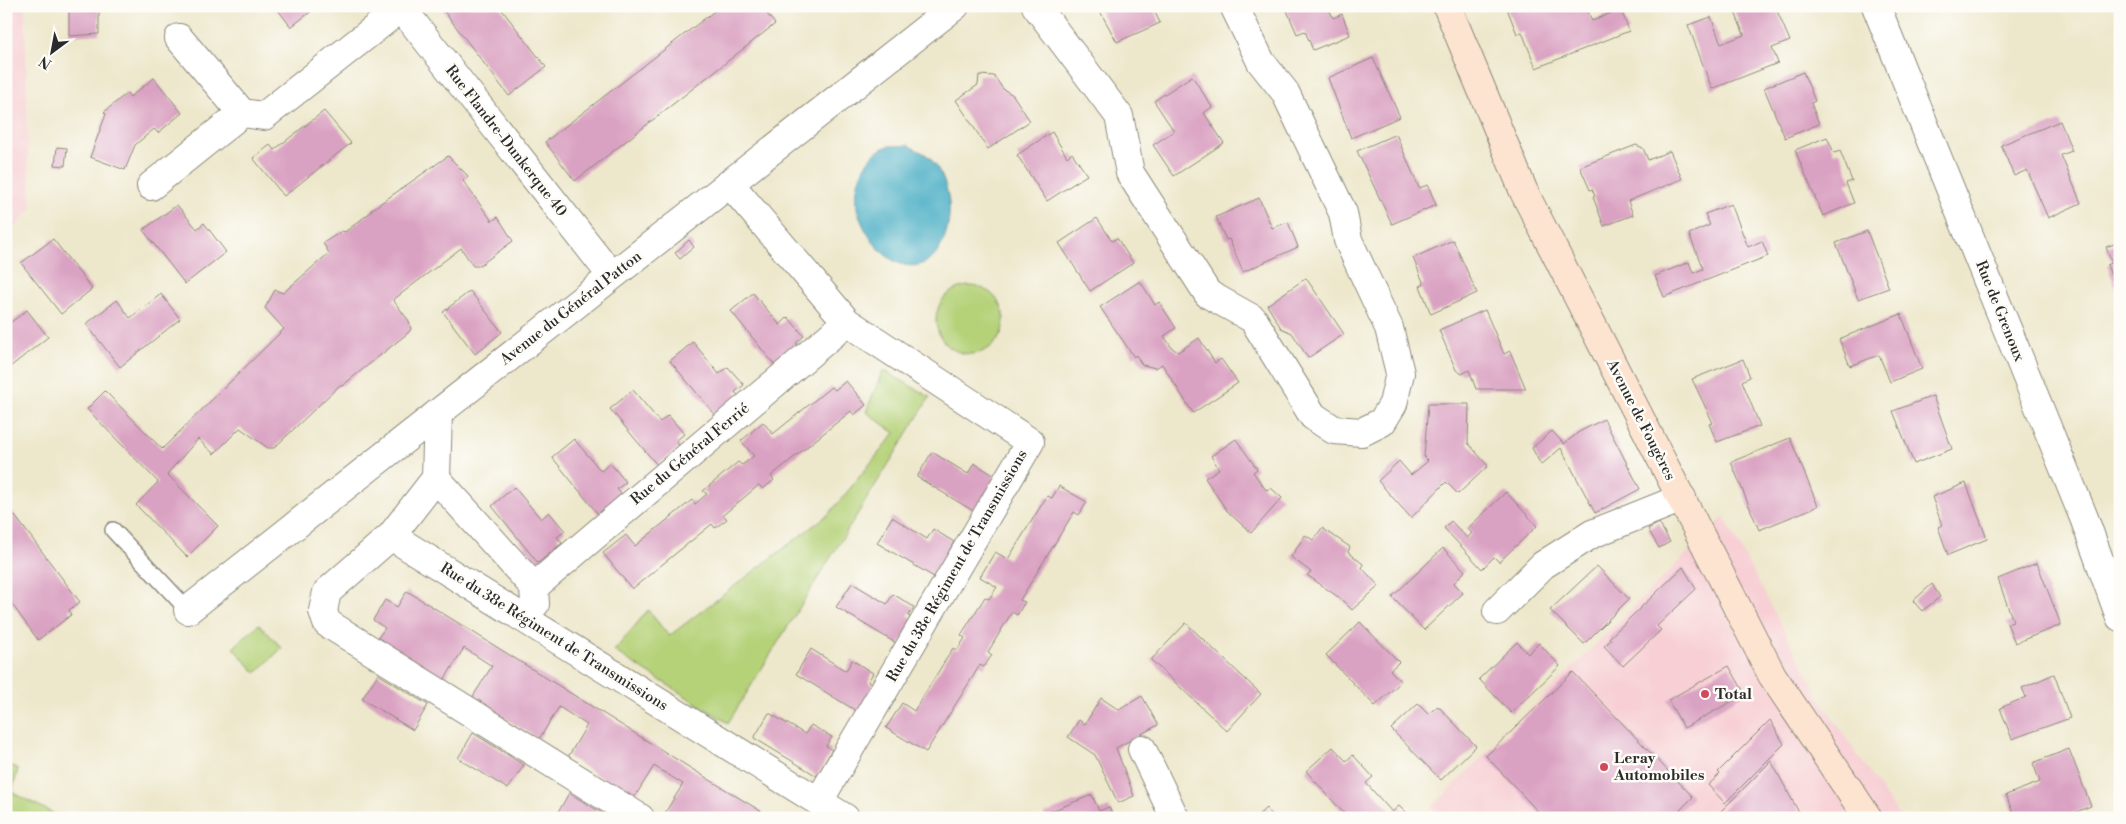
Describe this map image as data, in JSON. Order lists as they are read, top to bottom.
{
  "streets": {
    "main road": ["Avenue de Fougères"],
    "street": [
      "Rue Flandre-Dunkerque 40",
      "Avenue du Général Patton",
      "Rue de Grenoux",
      "Rue du Général Ferrié",
      "Rue du 38e Régiment de Transmissions"
    ]
  },
  "crossings": [
    ["Rue Flandre-Dunkerque 40", "Avenue du Général Patton"],
    ["Rue du Général Ferrié", "Rue du 38e Régiment de Transmissions"]
  ],
  "places": ["Total", "Leray Automobiles"],
  "north": "bottom left"
}
